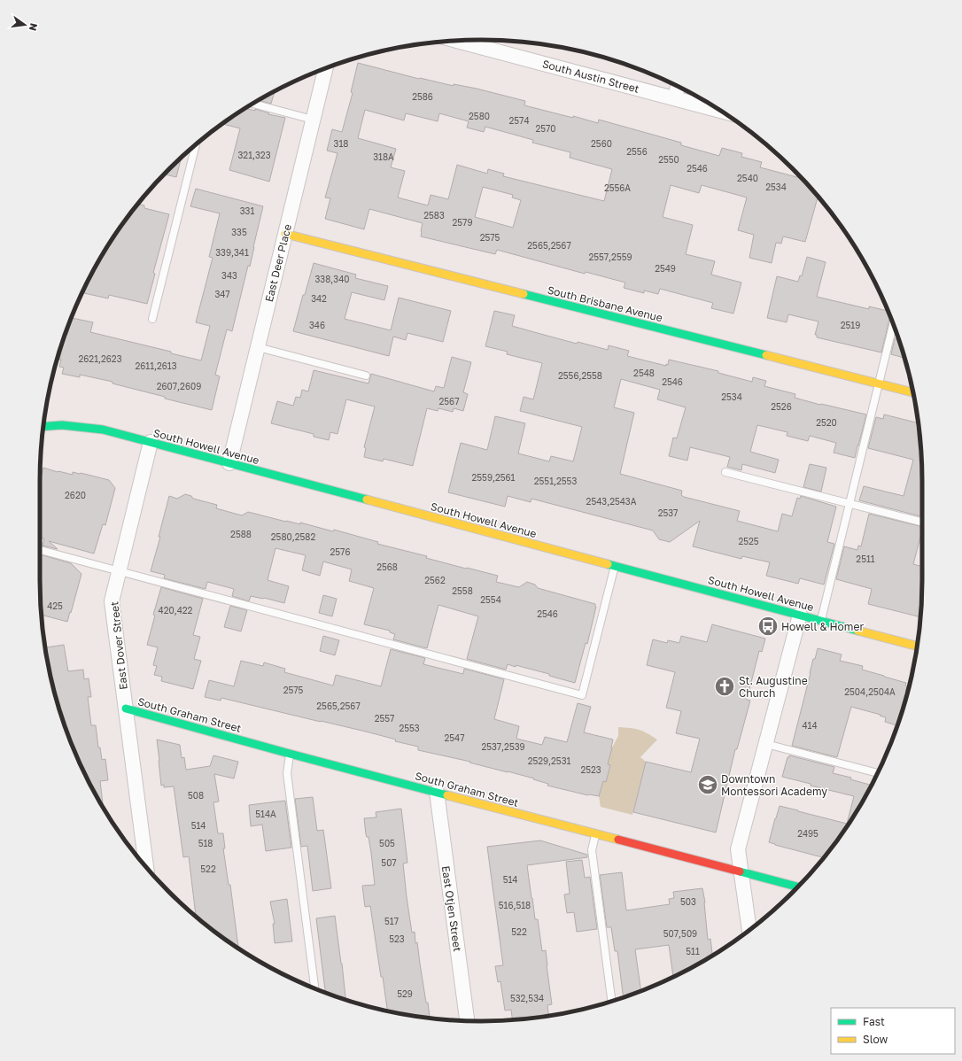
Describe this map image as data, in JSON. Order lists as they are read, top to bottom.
{
  "streets": {
    "street": [
      "South Austin Street",
      "East Deer Place",
      "South Brisbane Avenue",
      "South Howell Avenue",
      "East Dover Street",
      "South Graham Street",
      "East Otjen Street"
    ]
  },
  "crossings": [
    ["East Deer Place", "South Brisbane Avenue"],
    ["East Deer Place", "South Howell Avenue"],
    ["South Howell Avenue", "East Dover Street"],
    ["East Dover Street", "South Graham Street"],
    ["South Graham Street", "East Otjen Street"]
  ],
  "places": {
    "bus stop": ["Howell & Homer"],
    "church": ["St. Augustine Church"],
    "school or university": ["Downtown Montessori Academy"]
  },
  "house_numbers": [
    "2586",
    "2580",
    "2574",
    "2570",
    "318",
    "2560",
    "2556",
    "321,323",
    "318A",
    "2550",
    "2546",
    "2540",
    "2534",
    "2556A",
    "331",
    "2583",
    "2579",
    "335",
    "2575",
    "2565,2567",
    "339,341",
    "2557,2559",
    "2549",
    "343",
    "338,340",
    "347",
    "342",
    "346",
    "2519",
    "2621,2623",
    "2611,2613",
    "2548",
    "2556,2558",
    "2546",
    "2607,2609",
    "2534",
    "2567",
    "2526",
    "2520",
    "2559,2561",
    "2551,2553",
    "2620",
    "2543,2543A",
    "2537",
    "2588",
    "2580,2582",
    "2525",
    "2576",
    "2511",
    "2568",
    "2562",
    "2558",
    "2554",
    "425",
    "420,422",
    "2546",
    "2575",
    "2504,2504A",
    "2565,2567",
    "2557",
    "414",
    "2553",
    "2547",
    "2537,2539",
    "2529,2531",
    "2523",
    "508",
    "514A",
    "514",
    "2495",
    "518",
    "505",
    "507",
    "522",
    "514",
    "503",
    "516,518",
    "517",
    "522",
    "507,509",
    "523",
    "511",
    "529",
    "532,534"
  ],
  "legend": ["Fast", "Slow"],
  "north": "right"
}
